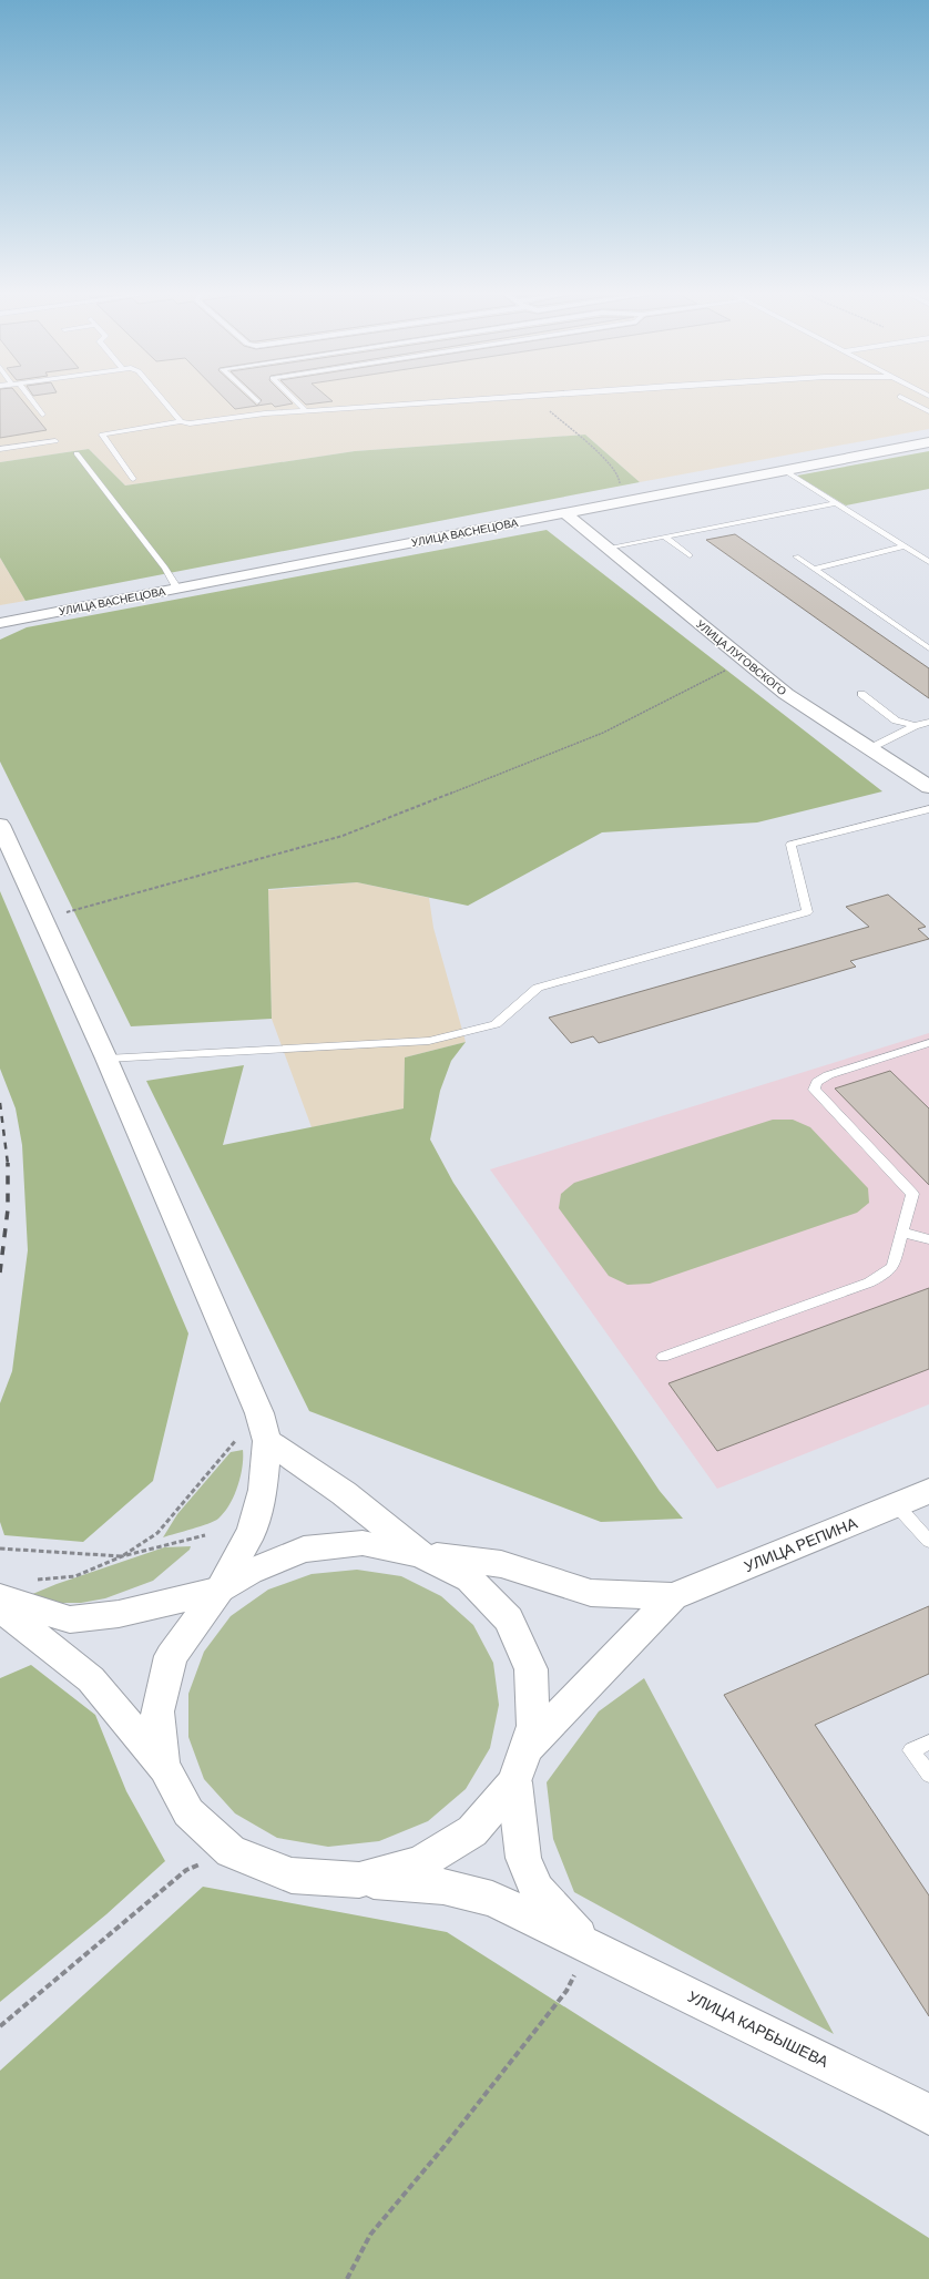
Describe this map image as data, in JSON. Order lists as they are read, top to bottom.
{
  "streets": {
    "street": [
      "УЛИЦА ВАСНЕЦОВА",
      "УЛИЦА ЛУГОВСКОГО",
      "УЛИЦА РЕПИНА",
      "УЛИЦА КАРБЫШЕВА"
    ]
  },
  "crossings": [
    ["УЛИЦА ВАСНЕЦОВА", "УЛИЦА ЛУГОВСКОГО"]
  ]
}
